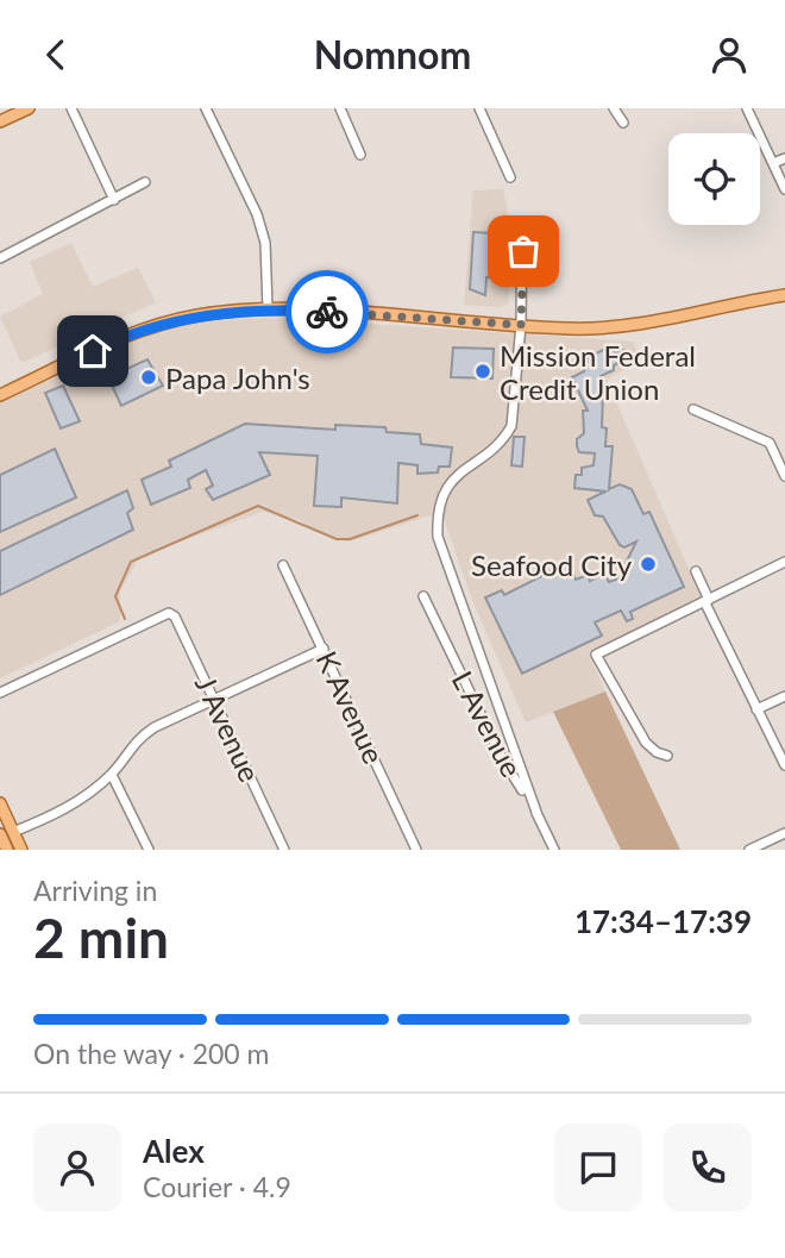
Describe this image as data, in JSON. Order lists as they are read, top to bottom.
{
  "streets": {
    "street": ["K Avenue", "L Avenue", "J Avenue"]
  },
  "places": ["Mission Federal Credit Union", "Papa John's", "Seafood City"],
  "page": {
    "header": "Nomnom",
    "heading": ["2 min", "Arriving in", "17:34–17:39"],
    "panel": ["Alex", "Courier · 4.9"],
    "bar": "On the way · 200 m"
  }
}
